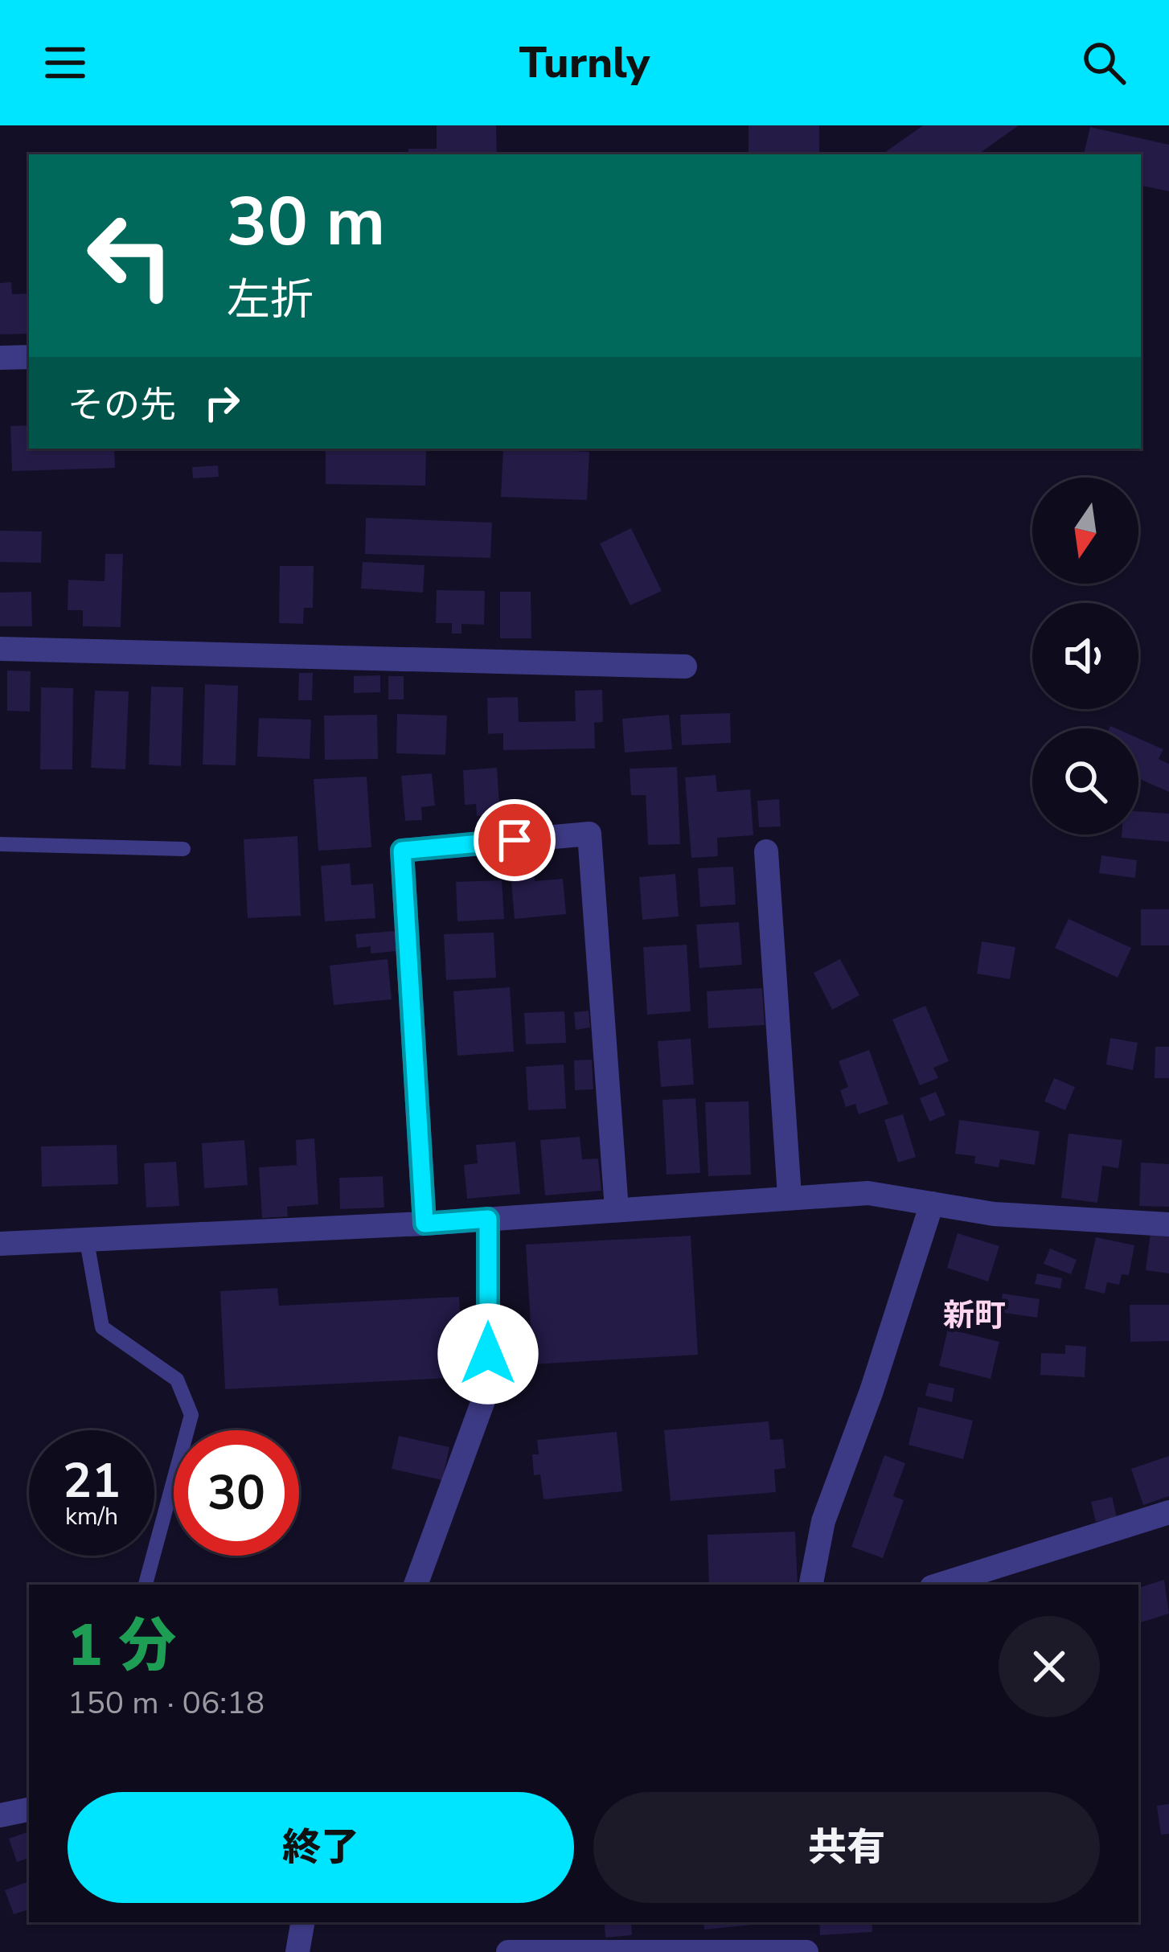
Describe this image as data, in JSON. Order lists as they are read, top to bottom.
{
  "districts": ["新町"],
  "north": "bottom",
  "page": {
    "header": "Turnly",
    "turn": ["30 m", "左折"],
    "then": "その先",
    "speed": "21 km/h",
    "limit": "30",
    "heading": ["1 分", "150 m · 06:18"],
    "buttons": ["終了", "共有"]
  }
}
